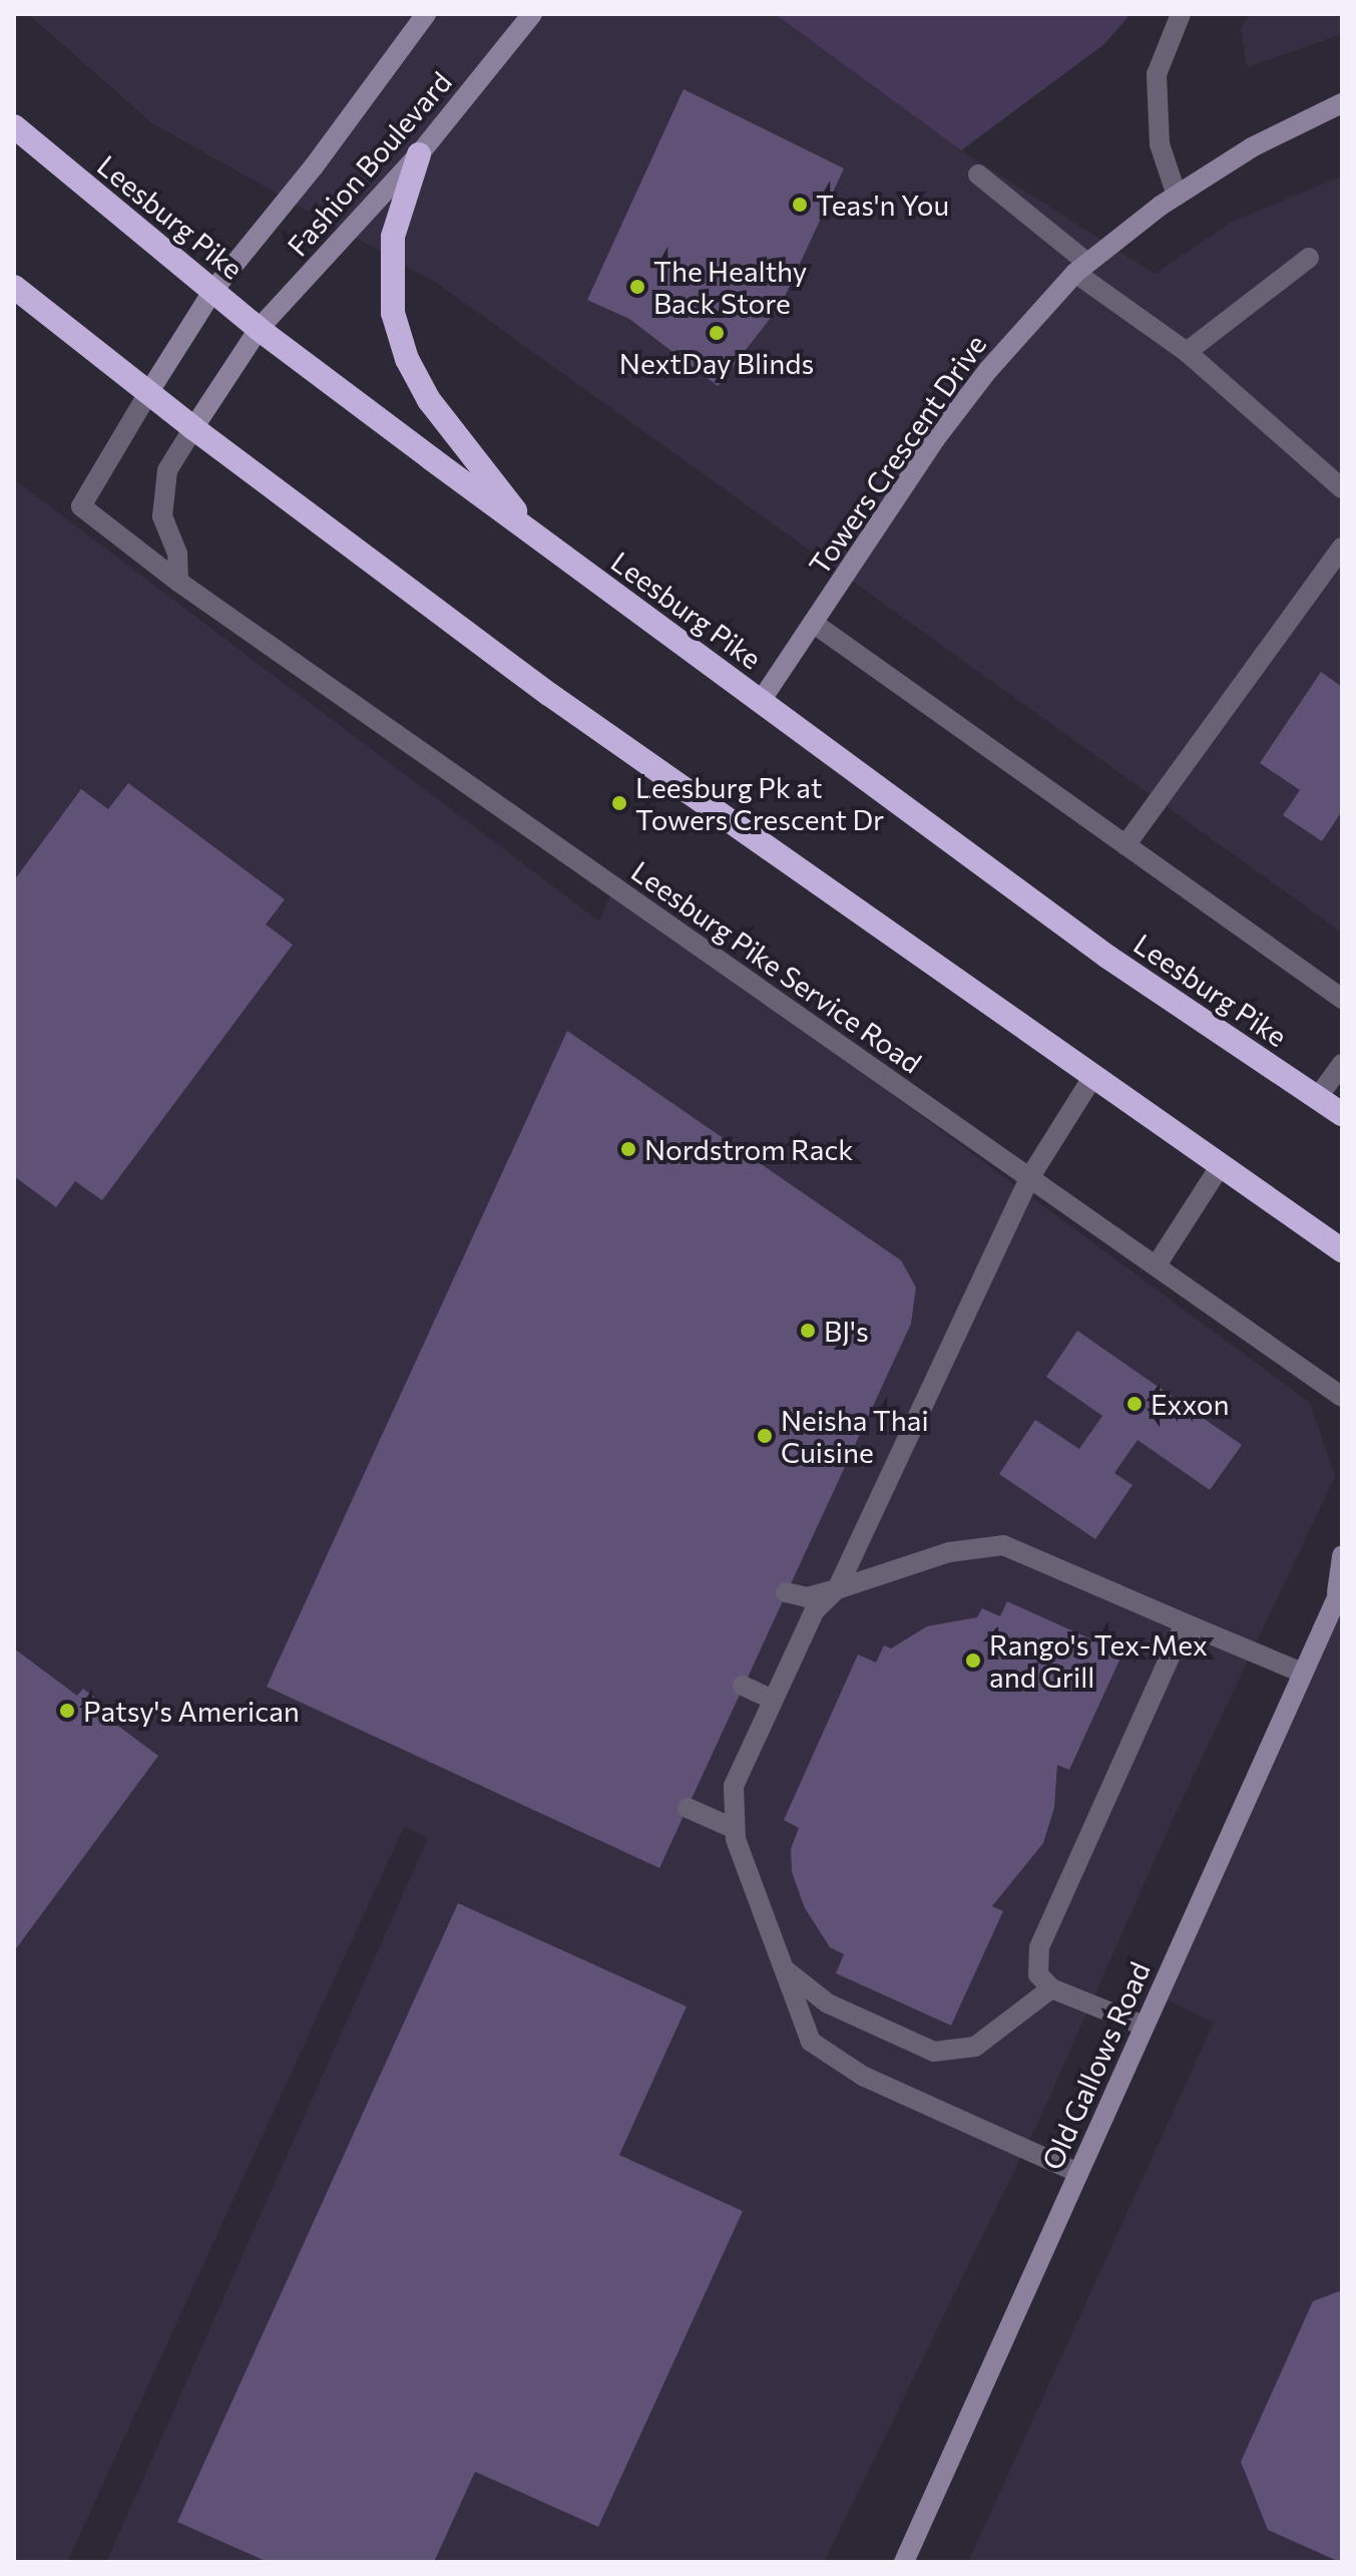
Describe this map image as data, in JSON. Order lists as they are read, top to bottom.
{
  "streets": {
    "highway": ["Leesburg Pike"],
    "street": [
      "Fashion Boulevard",
      "Towers Crescent Drive",
      "Leesburg Pike Service Road",
      "Old Gallows Road"
    ]
  },
  "crossings": [
    ["Fashion Boulevard", "Leesburg Pike"],
    ["Fashion Boulevard", "Leesburg Pike Service Road"],
    ["Leesburg Pike", "Towers Crescent Drive"]
  ],
  "places": [
    "Teas'n You",
    "The Healthy Back Store",
    "NextDay Blinds",
    "Leesburg Pk at Towers Crescent Dr",
    "Nordstrom Rack",
    "BJ's",
    "Exxon",
    "Neisha Thai Cuisine",
    "Rango's Tex-Mex and Grill",
    "Patsy's American"
  ]
}
